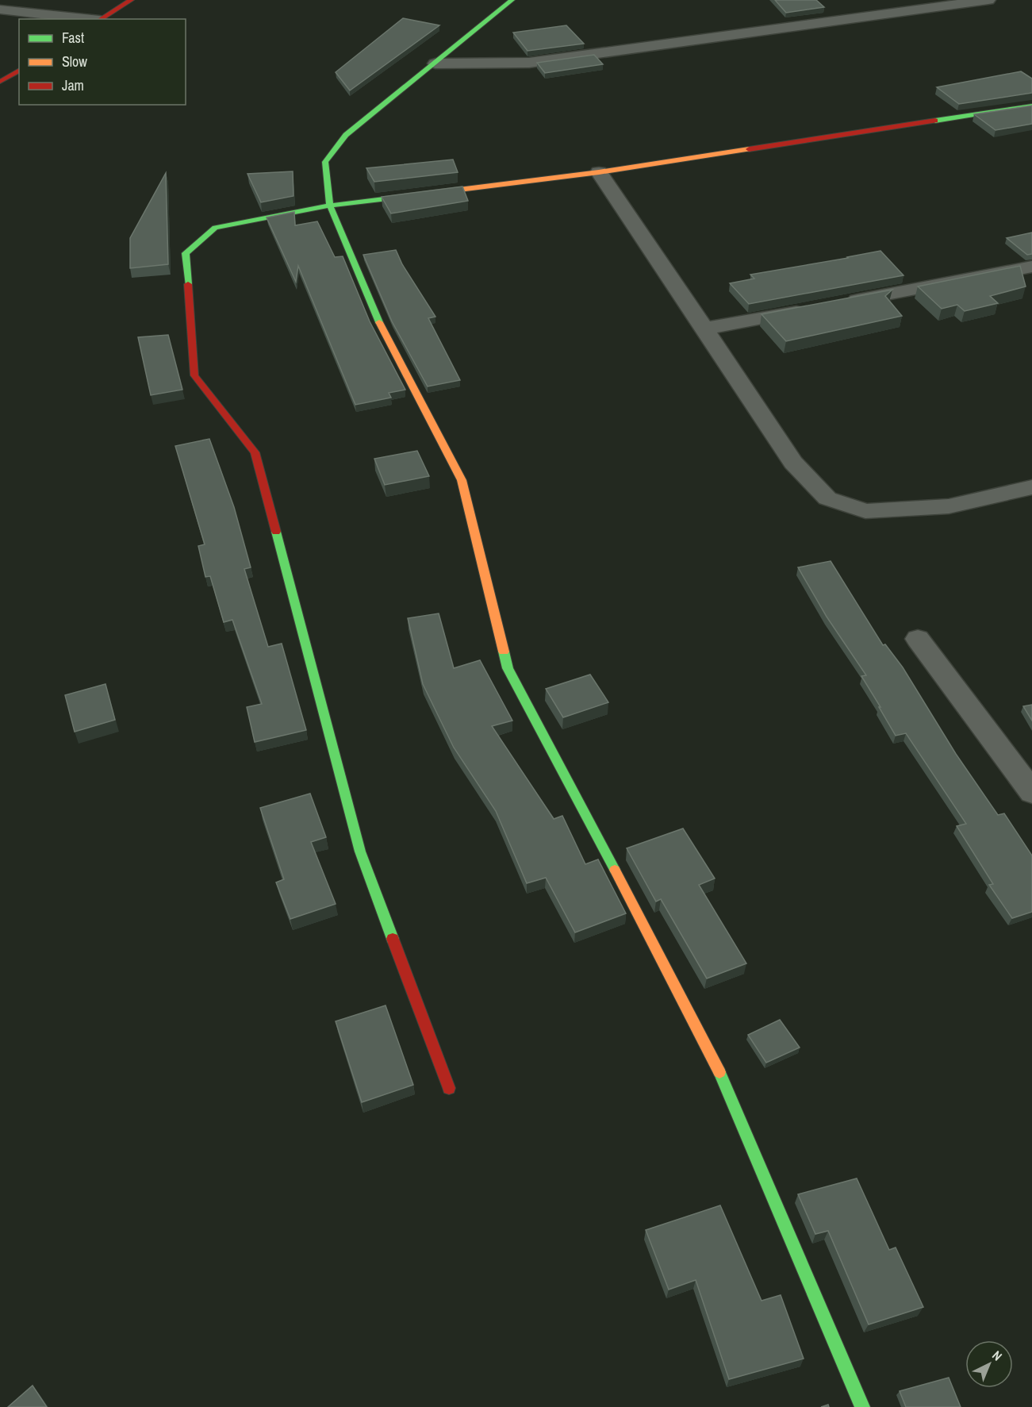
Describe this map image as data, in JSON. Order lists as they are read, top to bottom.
{
  "legend": ["Fast", "Slow", "Jam"],
  "north": "top right"
}
